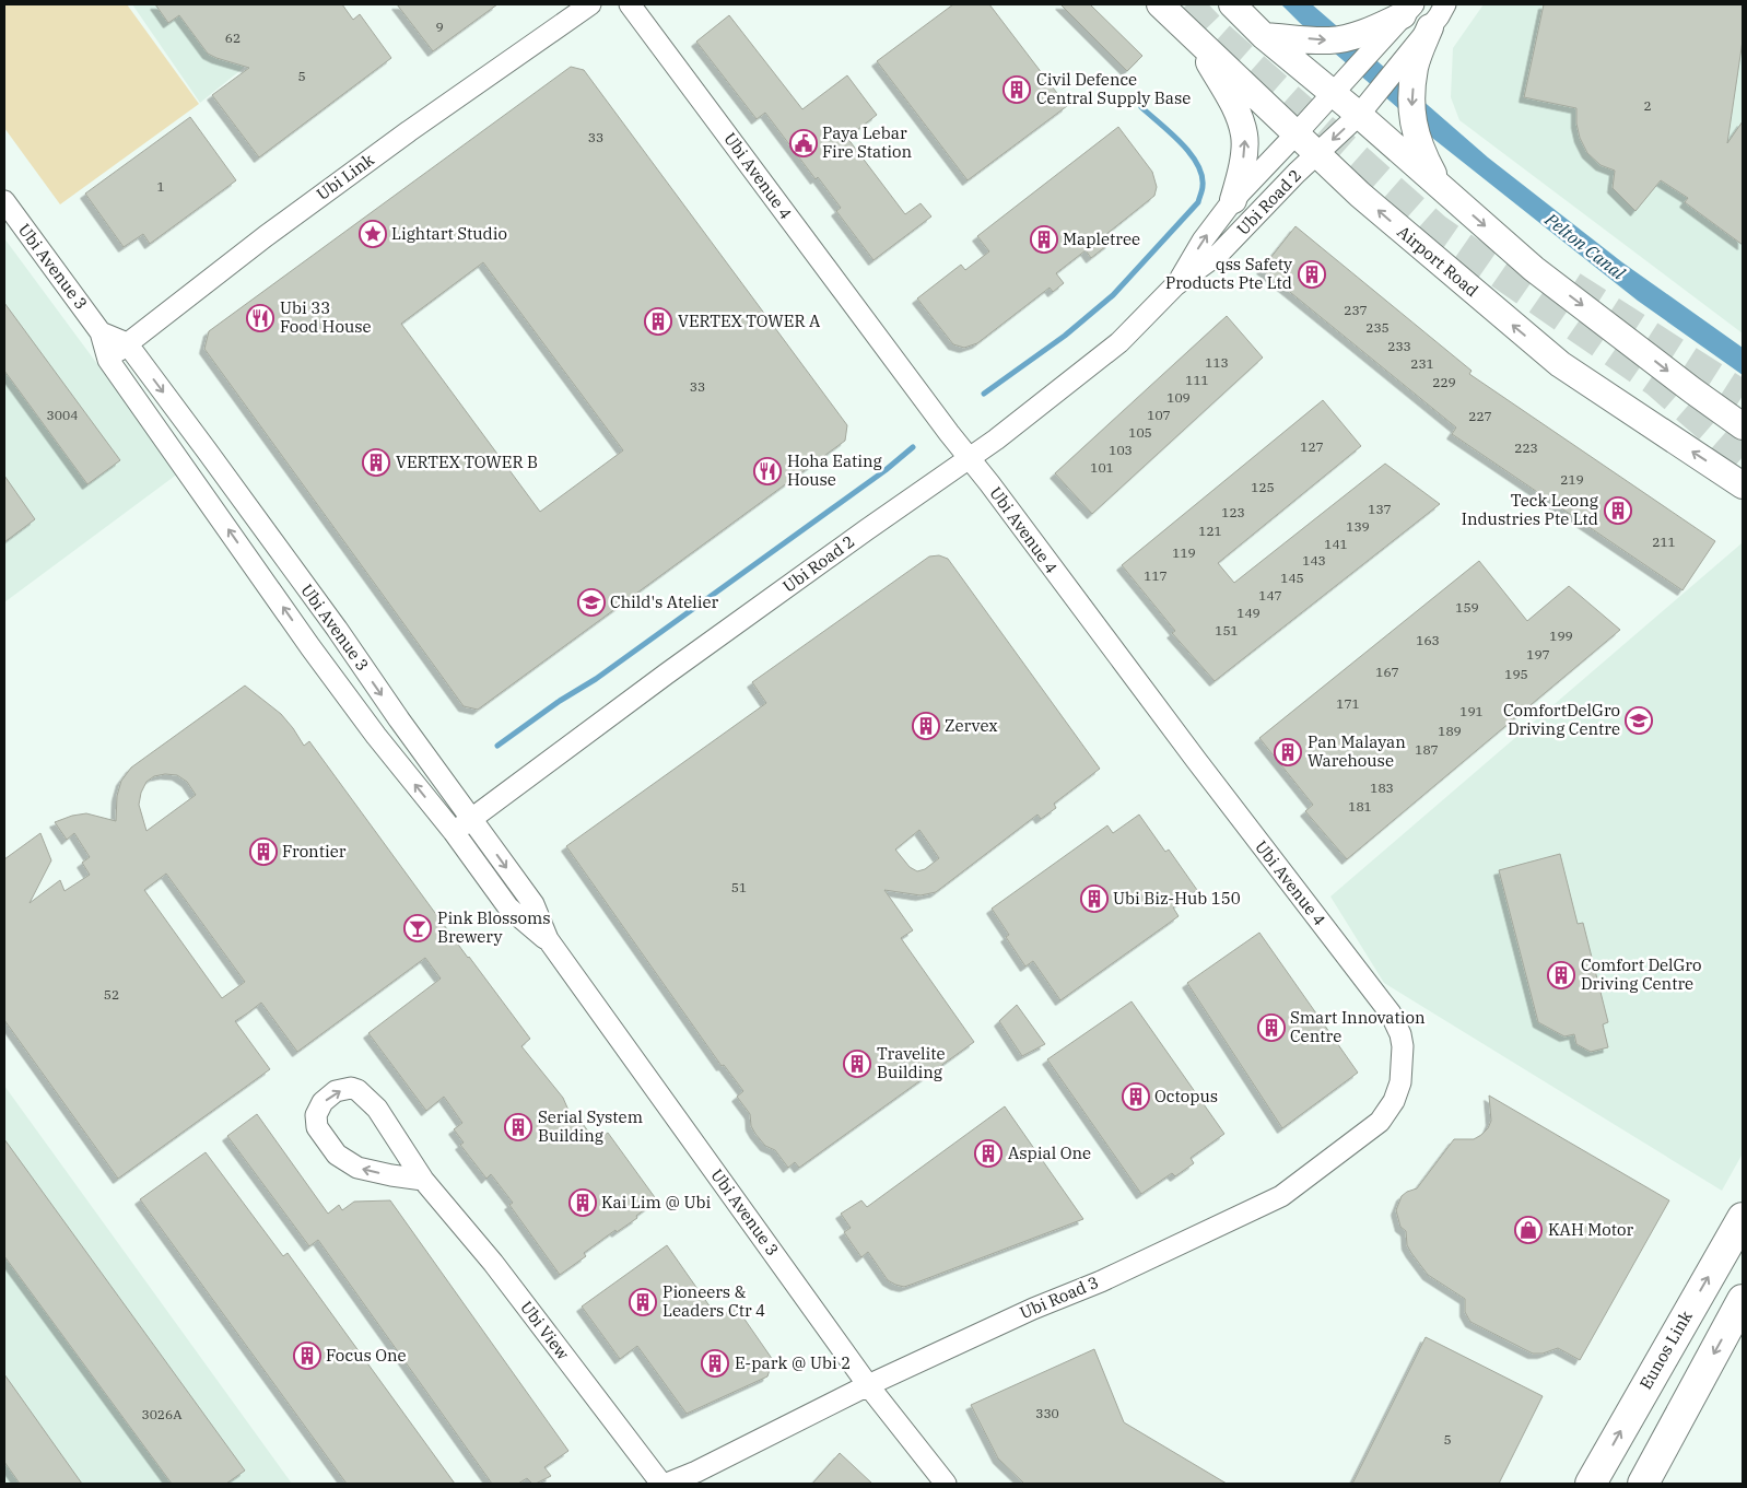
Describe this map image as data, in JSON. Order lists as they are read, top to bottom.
{
  "streets": {
    "highway": ["Eunos Link"],
    "main road": ["Airport Road"],
    "street": [
      "Ubi Avenue 4",
      "Ubi Link",
      "Ubi Road 2",
      "Ubi Avenue 3",
      "Ubi Road 3",
      "Ubi View"
    ]
  },
  "crossings": [
    ["Ubi Avenue 4", "Ubi Road 2"],
    ["Ubi Avenue 4", "Ubi Road 3"],
    ["Ubi Link", "Ubi Avenue 3"],
    ["Ubi Road 2", "Airport Road"],
    ["Ubi Road 2", "Ubi Avenue 3"],
    ["Ubi Avenue 3", "Ubi Road 3"]
  ],
  "water": ["Pelton Canal"],
  "places": {
    "building": [
      "Civil Defence Central Supply Base",
      "Mapletree",
      "qss Safety Products Pte Ltd",
      "VERTEX TOWER A",
      "VERTEX TOWER B",
      "Teck Leong Industries Pte Ltd",
      "Zervex",
      "Pan Malayan Warehouse",
      "Frontier",
      "Ubi Biz-Hub 150",
      "Comfort DelGro Driving Centre",
      "Smart Innovation Centre",
      "Travelite Building",
      "Octopus",
      "Serial System Building",
      "Aspial One",
      "Kai Lim @ Ubi",
      "Pioneers & Leaders Ctr 4",
      "Focus One",
      "E-park @ Ubi 2"
    ],
    "public building": ["Paya Lebar Fire Station"],
    "place": ["Lightart Studio"],
    "restaurant": ["Ubi 33 Food House", "Hoha Eating House"],
    "school or university": ["Child's Atelier", "ComfortDelGro Driving Centre"],
    "bar": ["Pink Blossoms Brewery"],
    "shop": ["KAH Motor"]
  },
  "house_numbers": [
    "9",
    "62",
    "5",
    "2",
    "33",
    "1",
    "237",
    "235",
    "233",
    "113",
    "231",
    "111",
    "229",
    "33",
    "109",
    "3004",
    "107",
    "227",
    "105",
    "127",
    "223",
    "103",
    "101",
    "219",
    "125",
    "137",
    "123",
    "139",
    "121",
    "211",
    "141",
    "119",
    "143",
    "117",
    "145",
    "147",
    "159",
    "149",
    "151",
    "199",
    "163",
    "197",
    "167",
    "195",
    "171",
    "191",
    "189",
    "187",
    "183",
    "181",
    "51",
    "52",
    "330",
    "3026A",
    "5"
  ]
}
